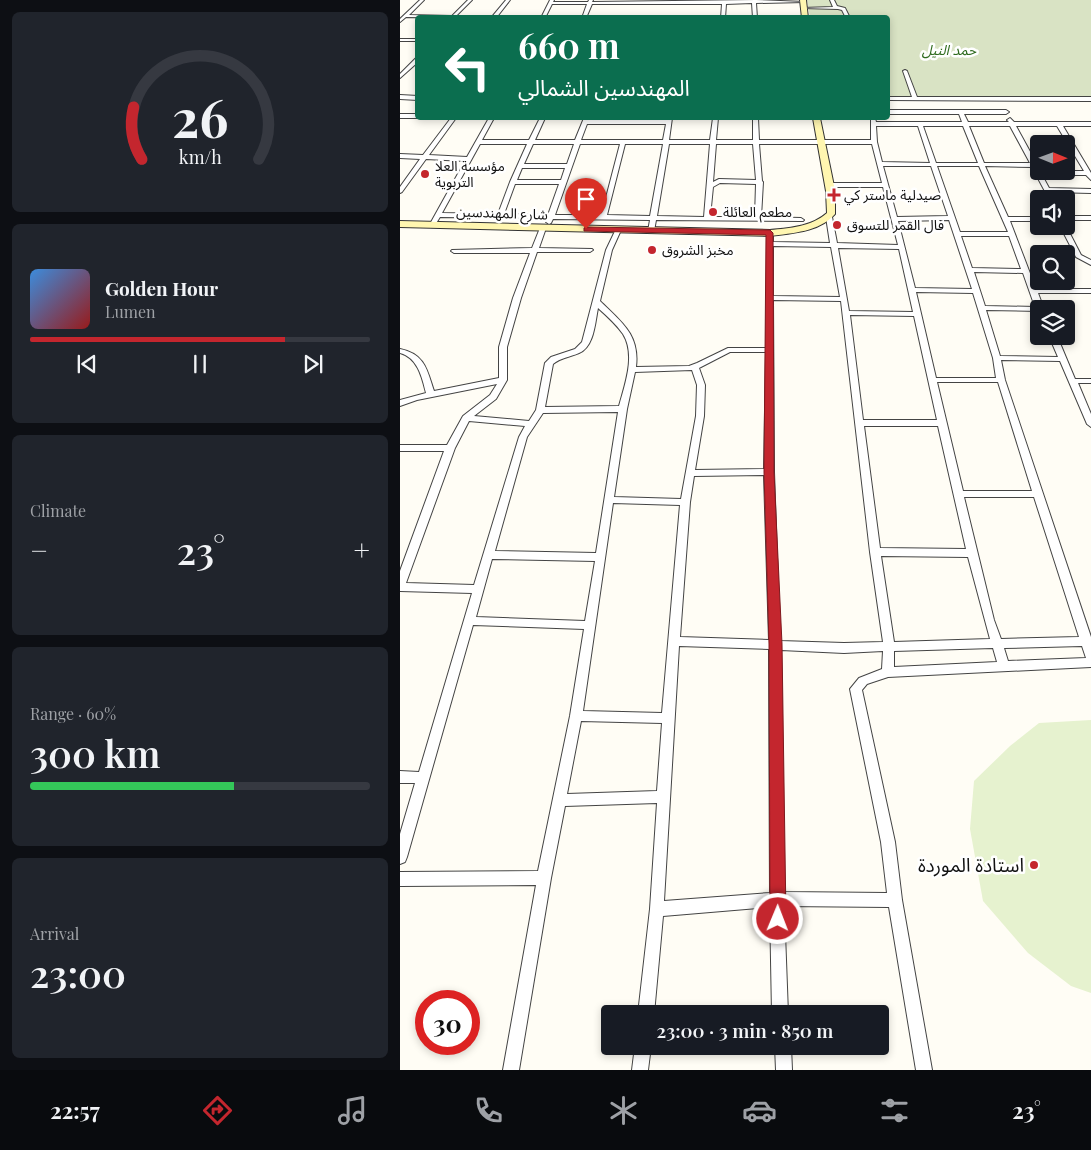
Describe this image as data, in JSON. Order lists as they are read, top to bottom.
{
  "streets": {
    "main road": ["شارع المهندسين"]
  },
  "parks": ["حمد النيل"],
  "places": {
    "other": [
      "مؤسسة العلا التربوية",
      "مطعم العائلة",
      "فال القمر للتسوق",
      "مخبز الشروق",
      "استادة الموردة"
    ],
    "health": ["صيدلية ماستر كي"]
  },
  "north": "right",
  "page": {
    "turn": ["660 m", "المهندسين الشمالي"],
    "song": ["Golden Hour", "Lumen"],
    "tile": [
      "Climate",
      ["Range · 60%", "300 km"],
      ["Arrival", "23:00"]
    ],
    "heat": ["−", "23°", "+"],
    "limit": "30",
    "trip": "23:00 · 3 min · 850 m",
    "tabs": ["22:57", "23°"],
    "gauge": ["26", "km/h"]
  }
}
